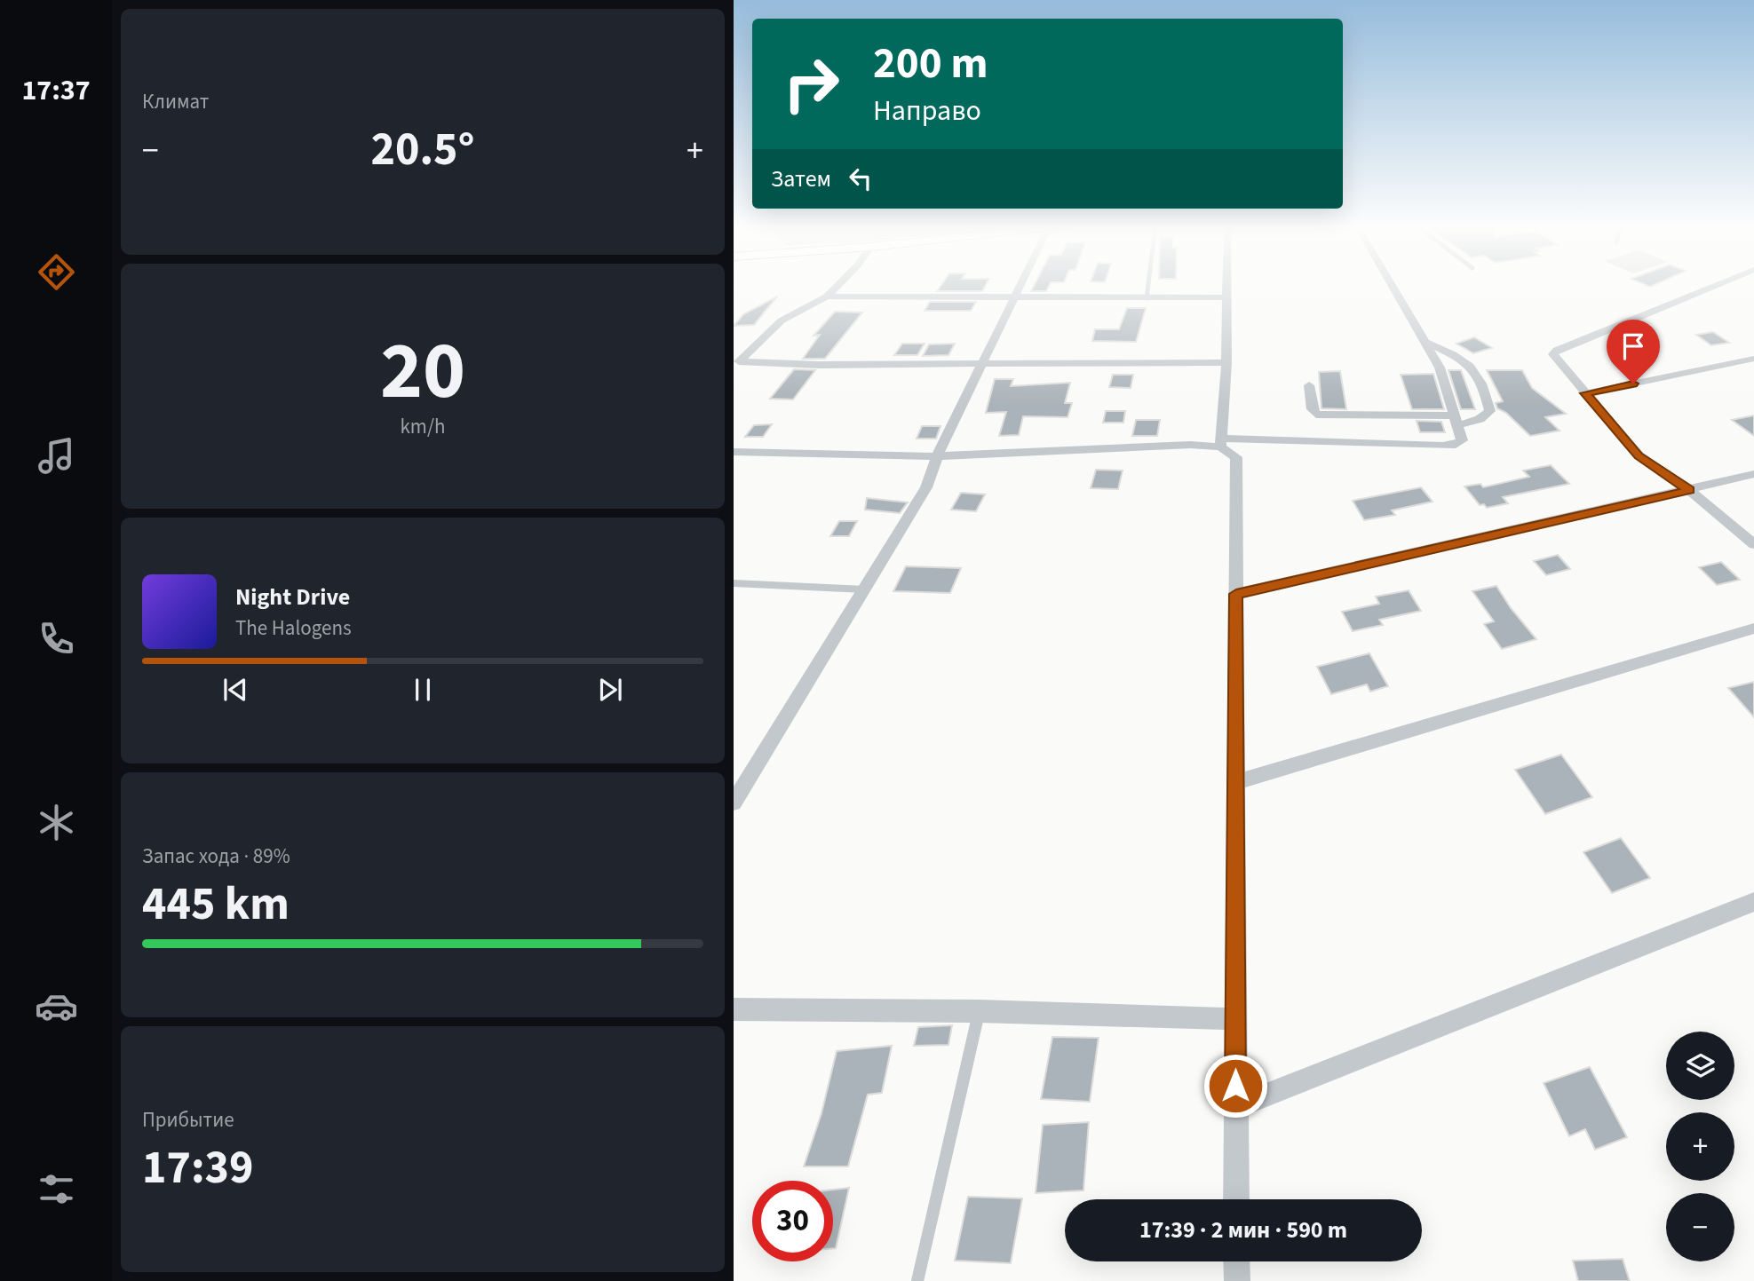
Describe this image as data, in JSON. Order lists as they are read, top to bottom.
{
  "page": {
    "tabs": "17:37",
    "tile": [
      "Климат",
      ["20", "km/h"],
      ["Запас хода · 89%", "445 km"],
      ["Прибытие", "17:39"]
    ],
    "turn": ["200 m", "Направо"],
    "heat": ["−", "20.5°", "+"],
    "then": "Затем",
    "song": ["Night Drive", "The Halogens"],
    "map_buttons": ["+", "−"],
    "limit": "30",
    "trip": "17:39 · 2 мин · 590 m"
  }
}
